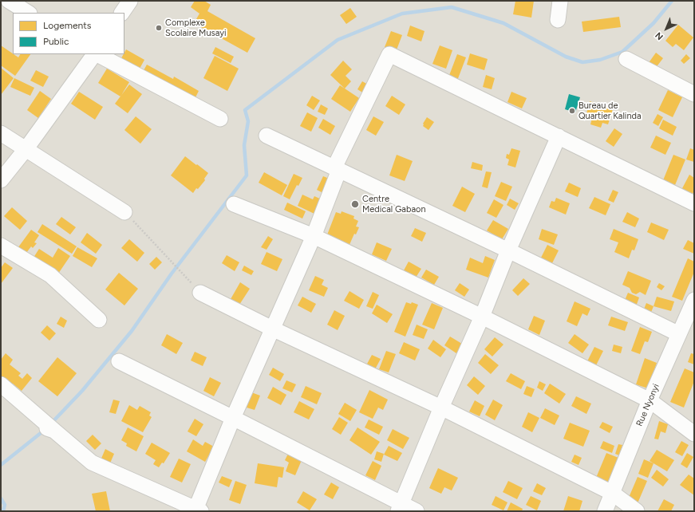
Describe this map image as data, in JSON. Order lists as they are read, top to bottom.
{
  "streets": {
    "street": ["Rue Nyonyi"]
  },
  "places": ["Complexe Scolaire Musayi", "Bureau de Quartier Kalinda", "Centre Medical Gabaon"],
  "legend": ["Logements", "Public"],
  "north": "bottom left"
}
